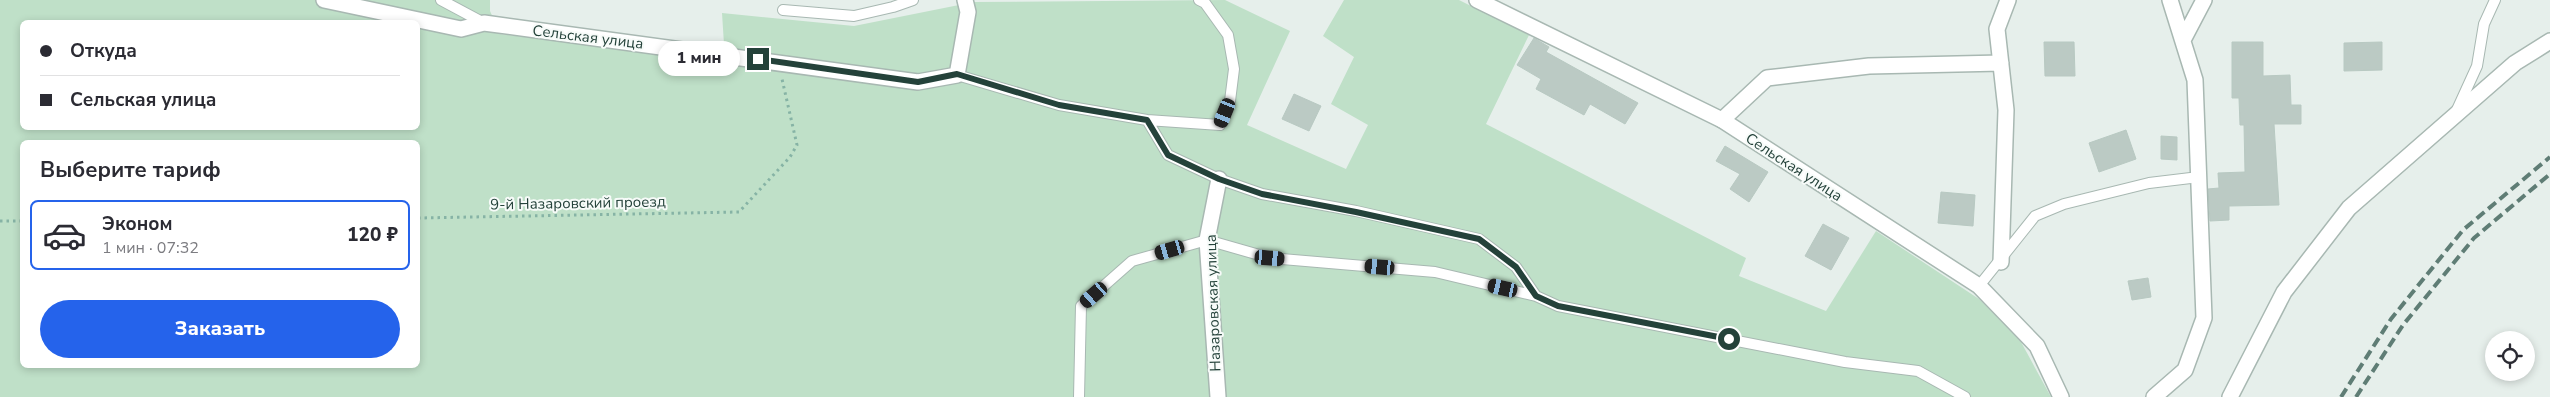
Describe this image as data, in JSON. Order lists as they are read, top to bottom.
{
  "streets": {
    "street": ["Сельская улица", "Назаровская улица"],
    "path": ["9-й Назаровский проезд"]
  },
  "crossings": [
    ["Сельская улица", "9-й Назаровский проезд"]
  ],
  "page": {
    "banner": ["Откуда", "Сельская улица"],
    "bubble": "1 мин",
    "heading": "Выберите тариф",
    "list": [
      {
        "name": "Эконом",
        "note": "1 мин · 07:32",
        "value": "120 ₽"
      }
    ],
    "buttons": "Заказать"
  }
}
